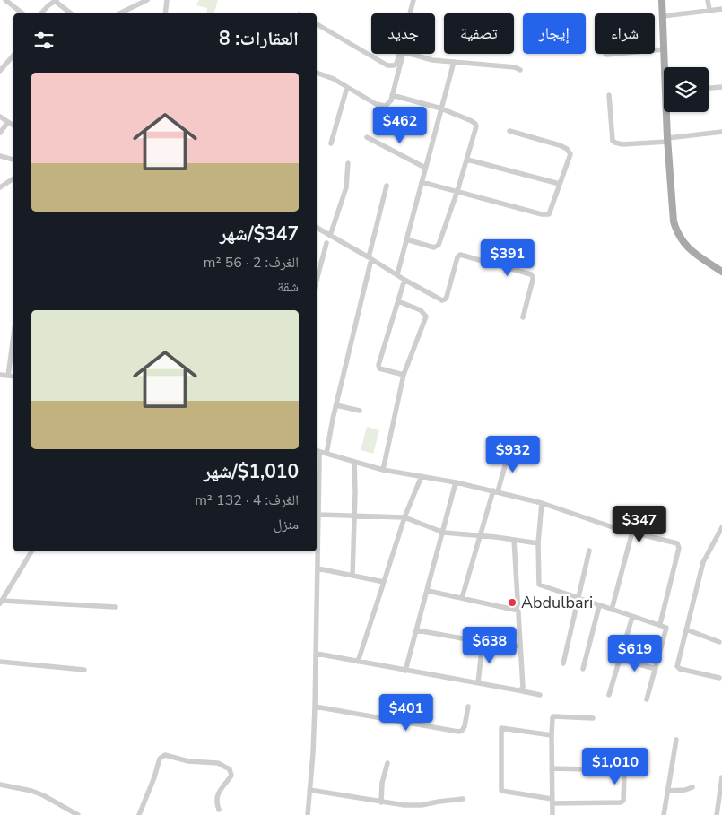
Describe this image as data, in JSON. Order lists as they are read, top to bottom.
{
  "places": ["Abdulbari"],
  "page": {
    "chip": [
      "شراء",
      "إيجار",
      "تصفية",
      "جديد"
    ],
    "heading": "العقارات: 8",
    "list": [
      {
        "name": "$347/شهر",
        "note": "الغرف: 2 · 56 m² · شقة"
      },
      {
        "name": "$1,010/شهر",
        "note": "الغرف: 4 · 132 m² · منزل"
      }
    ],
    "price": [
      "$462",
      "$391",
      "$932",
      "$347",
      "$638",
      "$619",
      "$401",
      "$1,010"
    ]
  }
}
